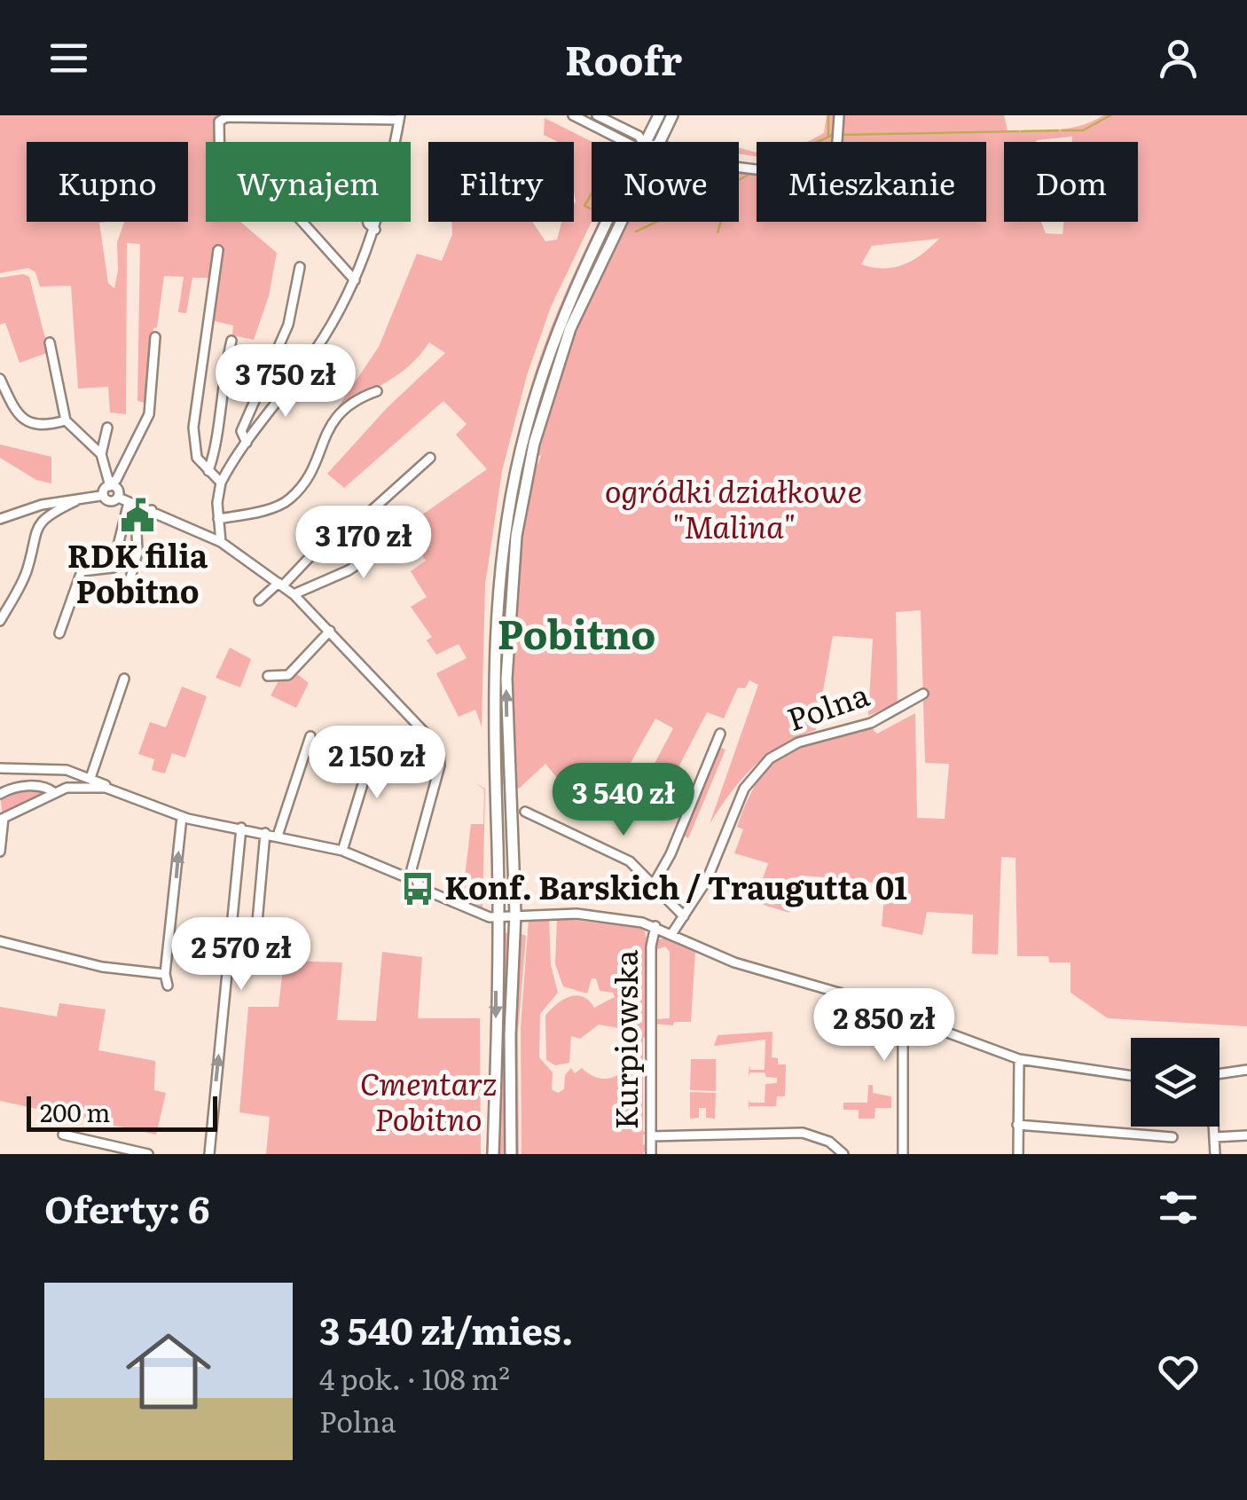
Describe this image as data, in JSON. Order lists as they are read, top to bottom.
{
  "streets": {
    "street": ["Polna", "Kurpiowska"]
  },
  "districts": ["Pobitno"],
  "parks": ["ogródki działkowe \"Malina\"", "Cmentarz Pobitno"],
  "places": {
    "public building": ["RDK filia Pobitno"],
    "bus stop": ["Konf. Barskich / Traugutta 01"]
  },
  "scale_bar": "200 m",
  "page": {
    "header": "Roofr",
    "chip": [
      "Kupno",
      "Wynajem",
      "Filtry",
      "Nowe",
      "Mieszkanie",
      "Dom"
    ],
    "price": [
      "3 750 zł",
      "3 170 zł",
      "2 150 zł",
      "3 540 zł",
      "2 570 zł",
      "2 850 zł"
    ],
    "scale": "200 m",
    "heading": "Oferty: 6",
    "list": [
      {
        "name": "3 540 zł/mies.",
        "note": "4 pok. · 108 m² · Polna"
      }
    ]
  }
}
